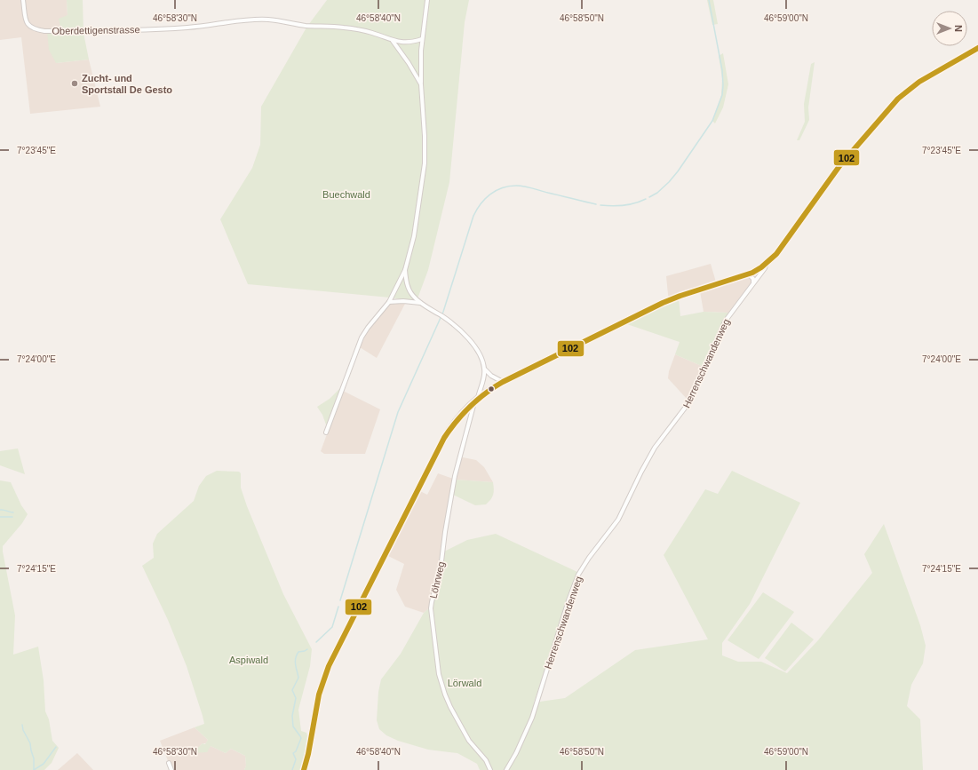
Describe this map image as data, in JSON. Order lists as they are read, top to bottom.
{
  "streets": {
    "street": ["Oberdettigenstrasse", "Herrenschwandenweg", "Löhrweg"]
  },
  "parks": ["Buechwald", "Aspiwald", "Lörwald"],
  "places": ["Zucht- und Sportstall De Gesto"],
  "lines": ["transit line 102"],
  "north": "right",
  "coordinates": [
    "46°58'30\"N",
    "46°58'40\"N",
    "46°58'50\"N",
    "46°59'00\"N",
    "7°23'45\"E",
    "7°24'00\"E",
    "7°24'15\"E"
  ]
}
